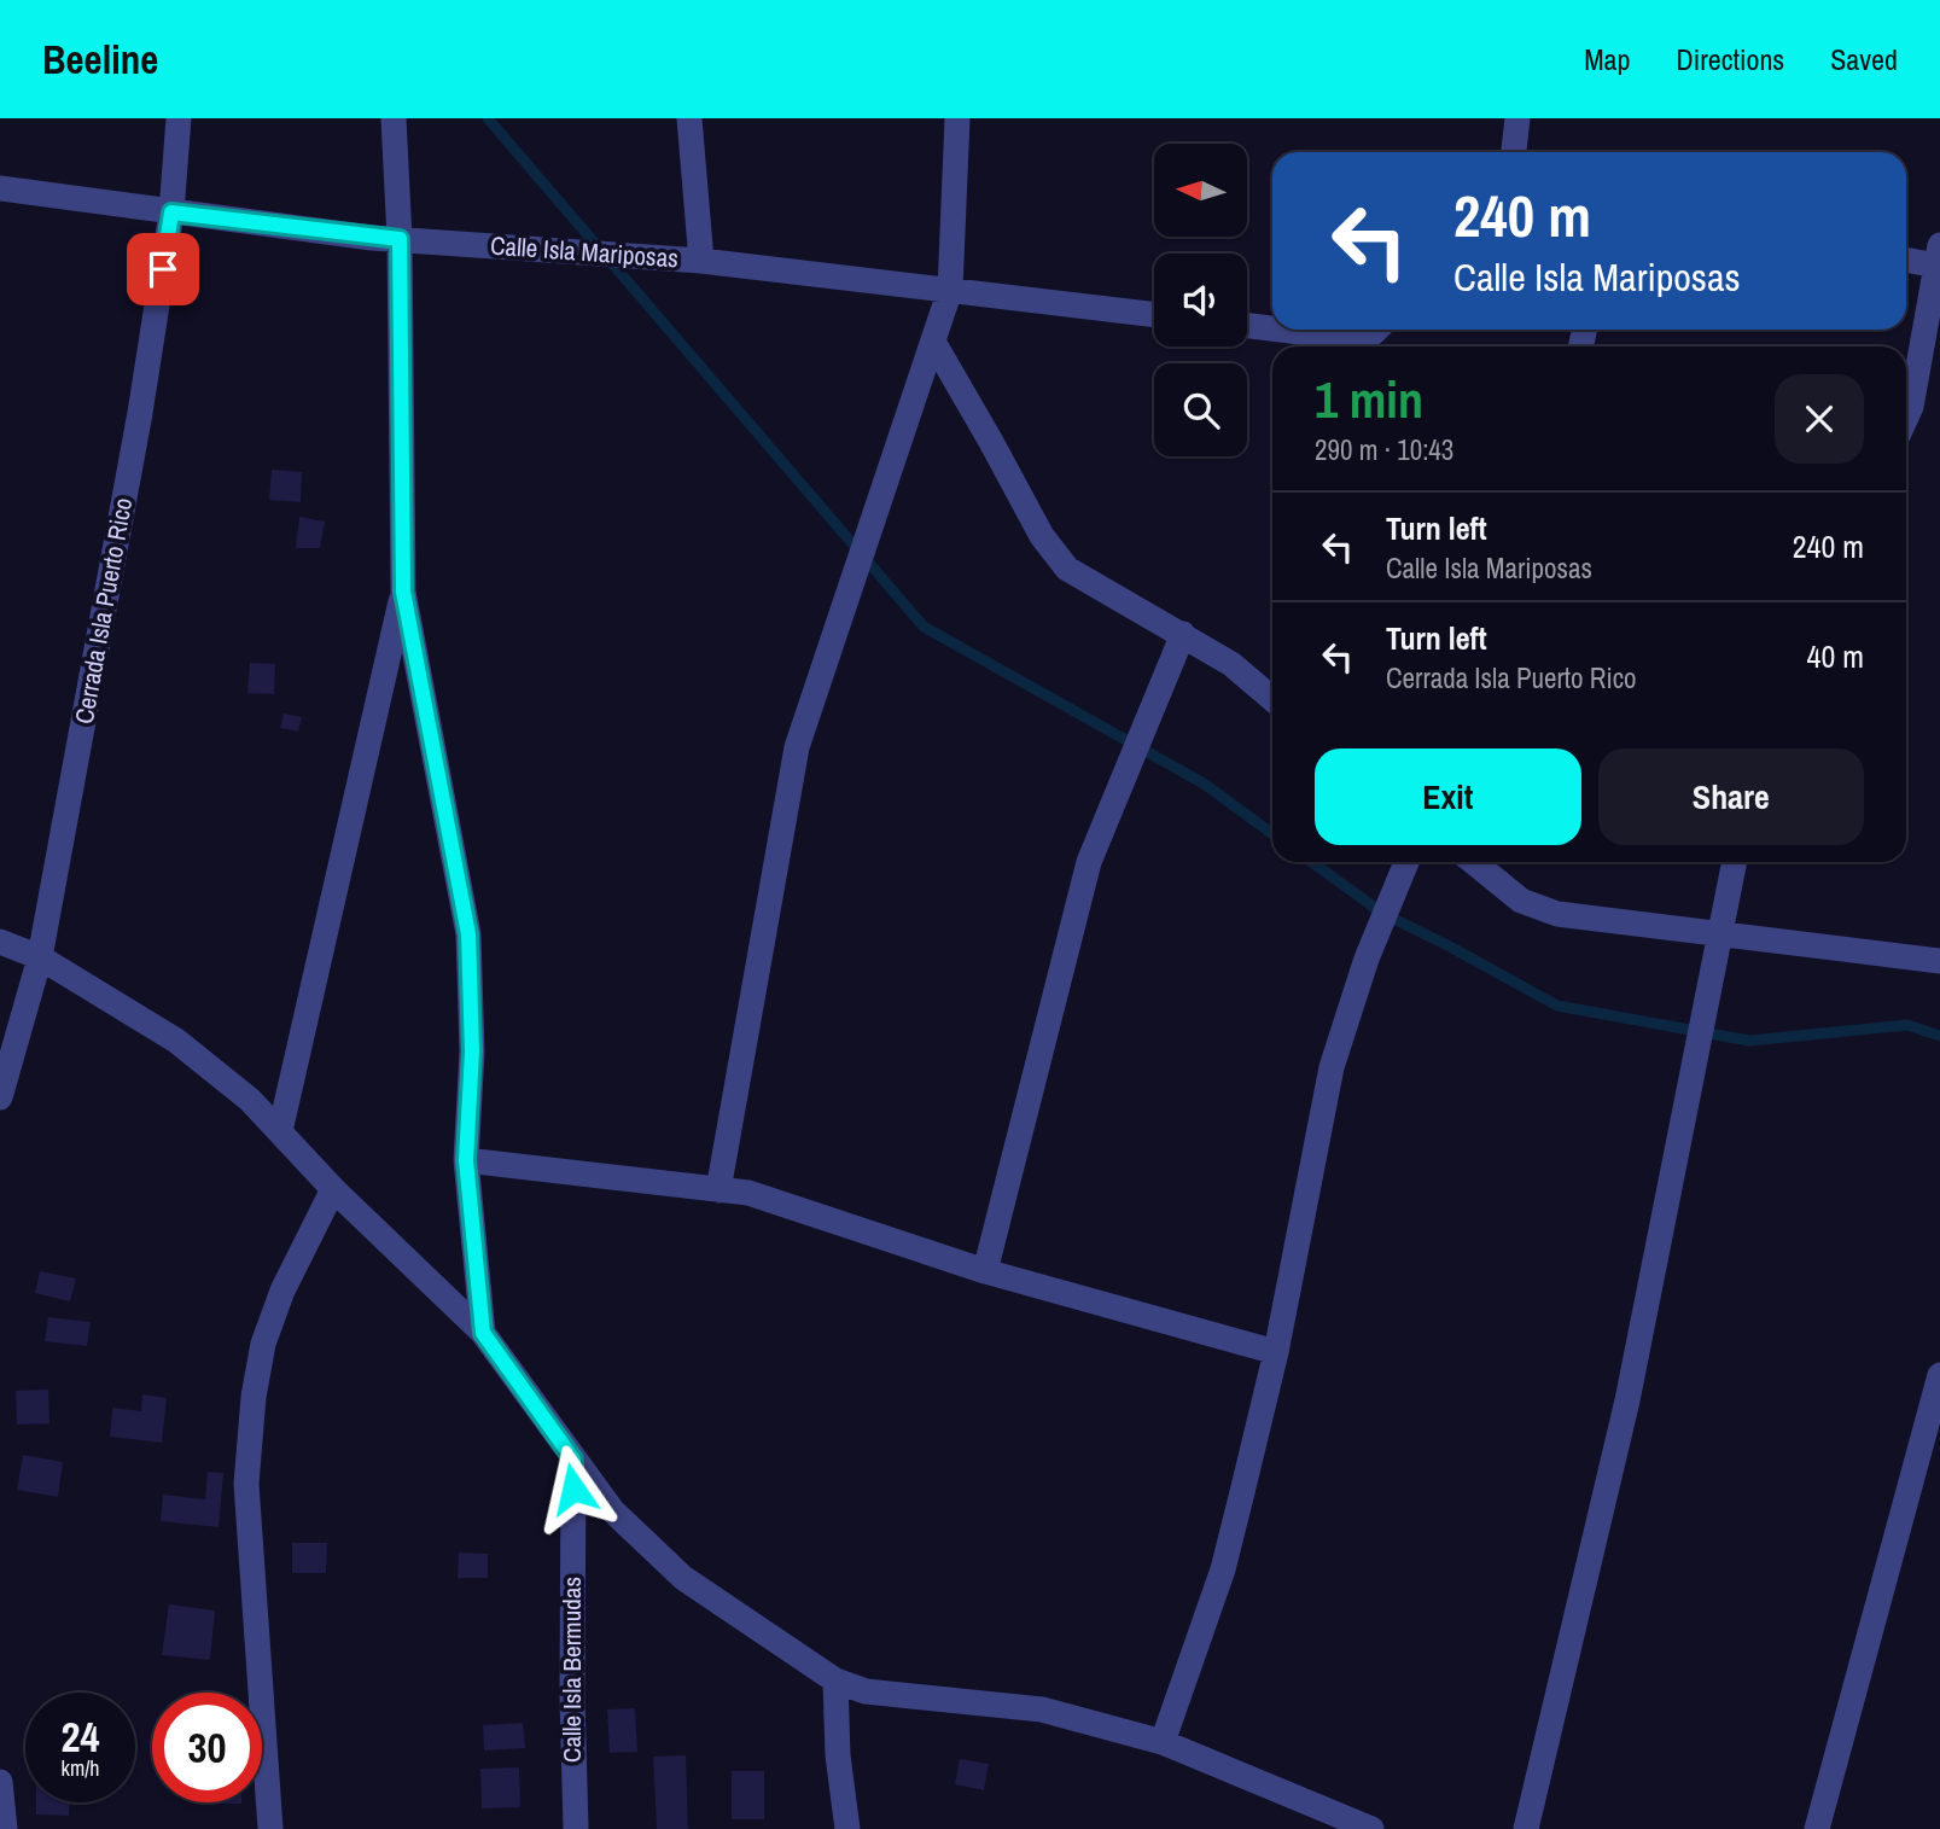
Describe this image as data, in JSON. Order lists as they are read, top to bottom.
{
  "streets": {
    "street": ["Calle Isla Mariposas", "Cerrada Isla Puerto Rico", "Calle Isla Bermudas"]
  },
  "crossings": [
    ["Calle Isla Mariposas", "Cerrada Isla Puerto Rico"]
  ],
  "north": "left",
  "page": {
    "header": "Beeline",
    "nav": ["Map", "Directions", "Saved"],
    "turn": ["240 m", "Calle Isla Mariposas"],
    "heading": ["1 min", "290 m · 10:43"],
    "list": [
      {
        "name": "Turn left",
        "note": "Calle Isla Mariposas",
        "value": "240 m"
      },
      {
        "name": "Turn left",
        "note": "Cerrada Isla Puerto Rico",
        "value": "40 m"
      }
    ],
    "buttons": ["Exit", "Share"],
    "speed": "24 km/h",
    "limit": "30"
  }
}
